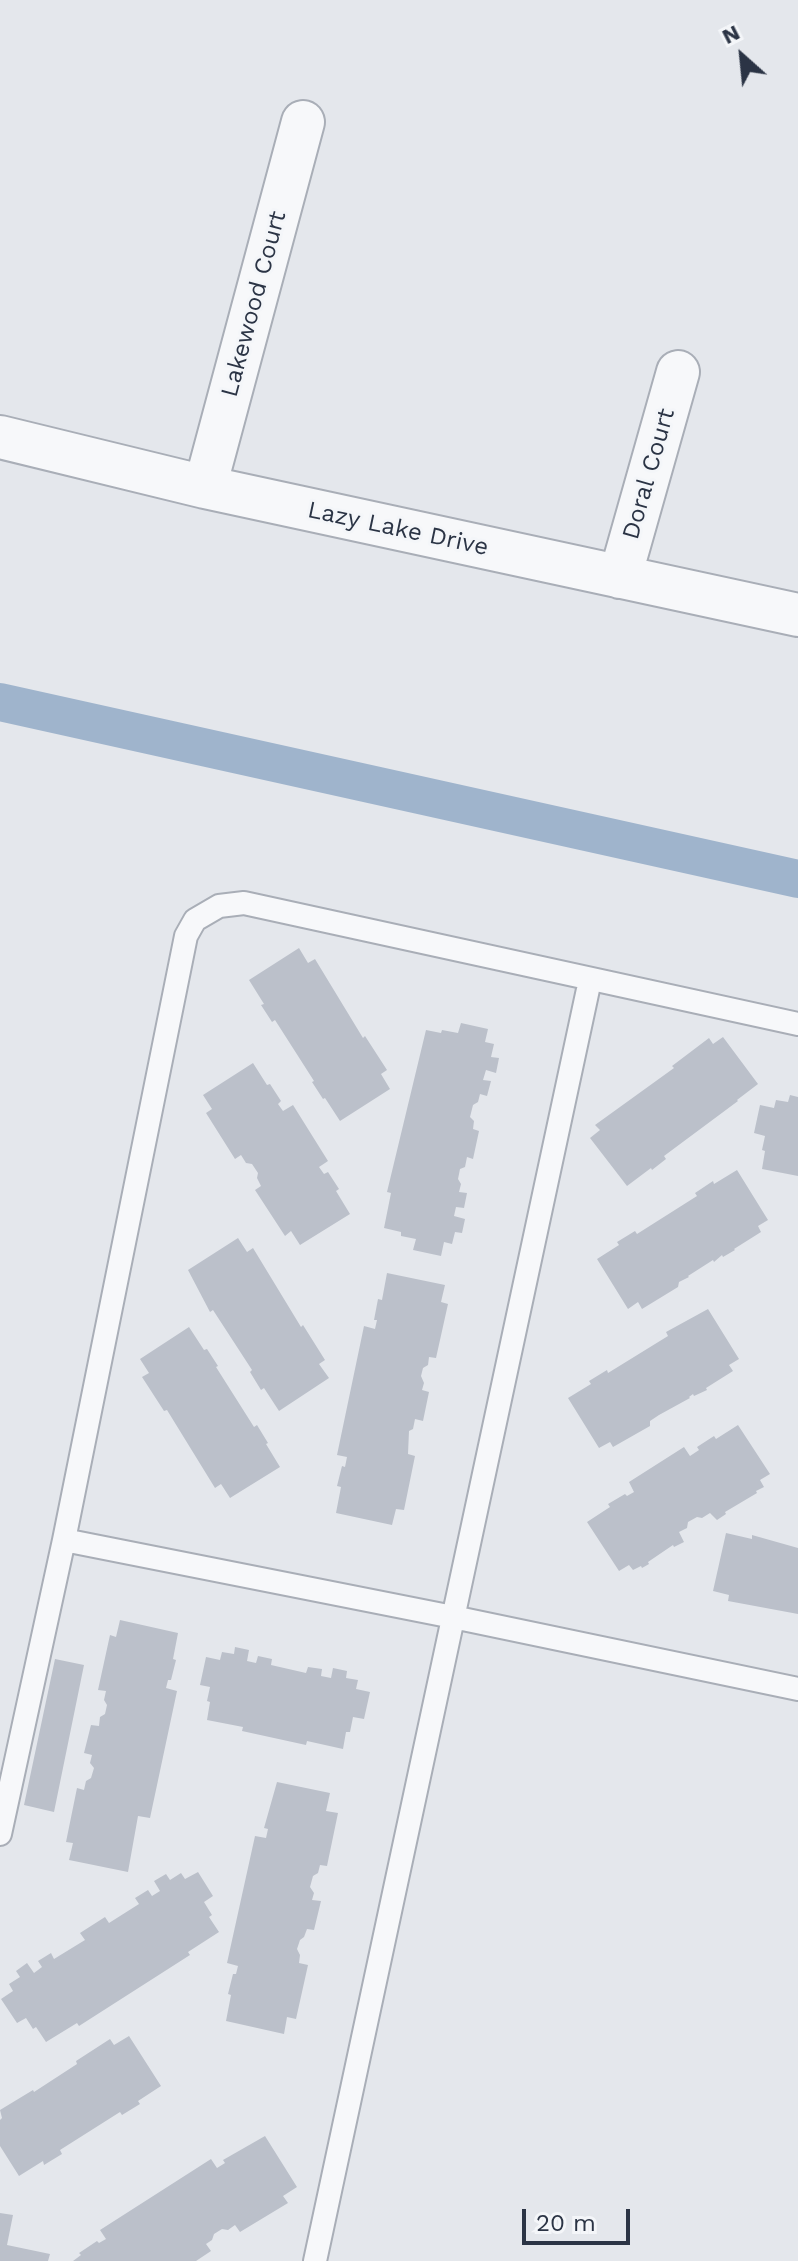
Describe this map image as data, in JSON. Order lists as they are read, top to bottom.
{
  "streets": {
    "street": ["Lakewood Court", "Doral Court", "Lazy Lake Drive"]
  },
  "crossings": [
    ["Lakewood Court", "Lazy Lake Drive"],
    ["Doral Court", "Lazy Lake Drive"]
  ],
  "scale_bar": "20 m",
  "north": "top left"
}
